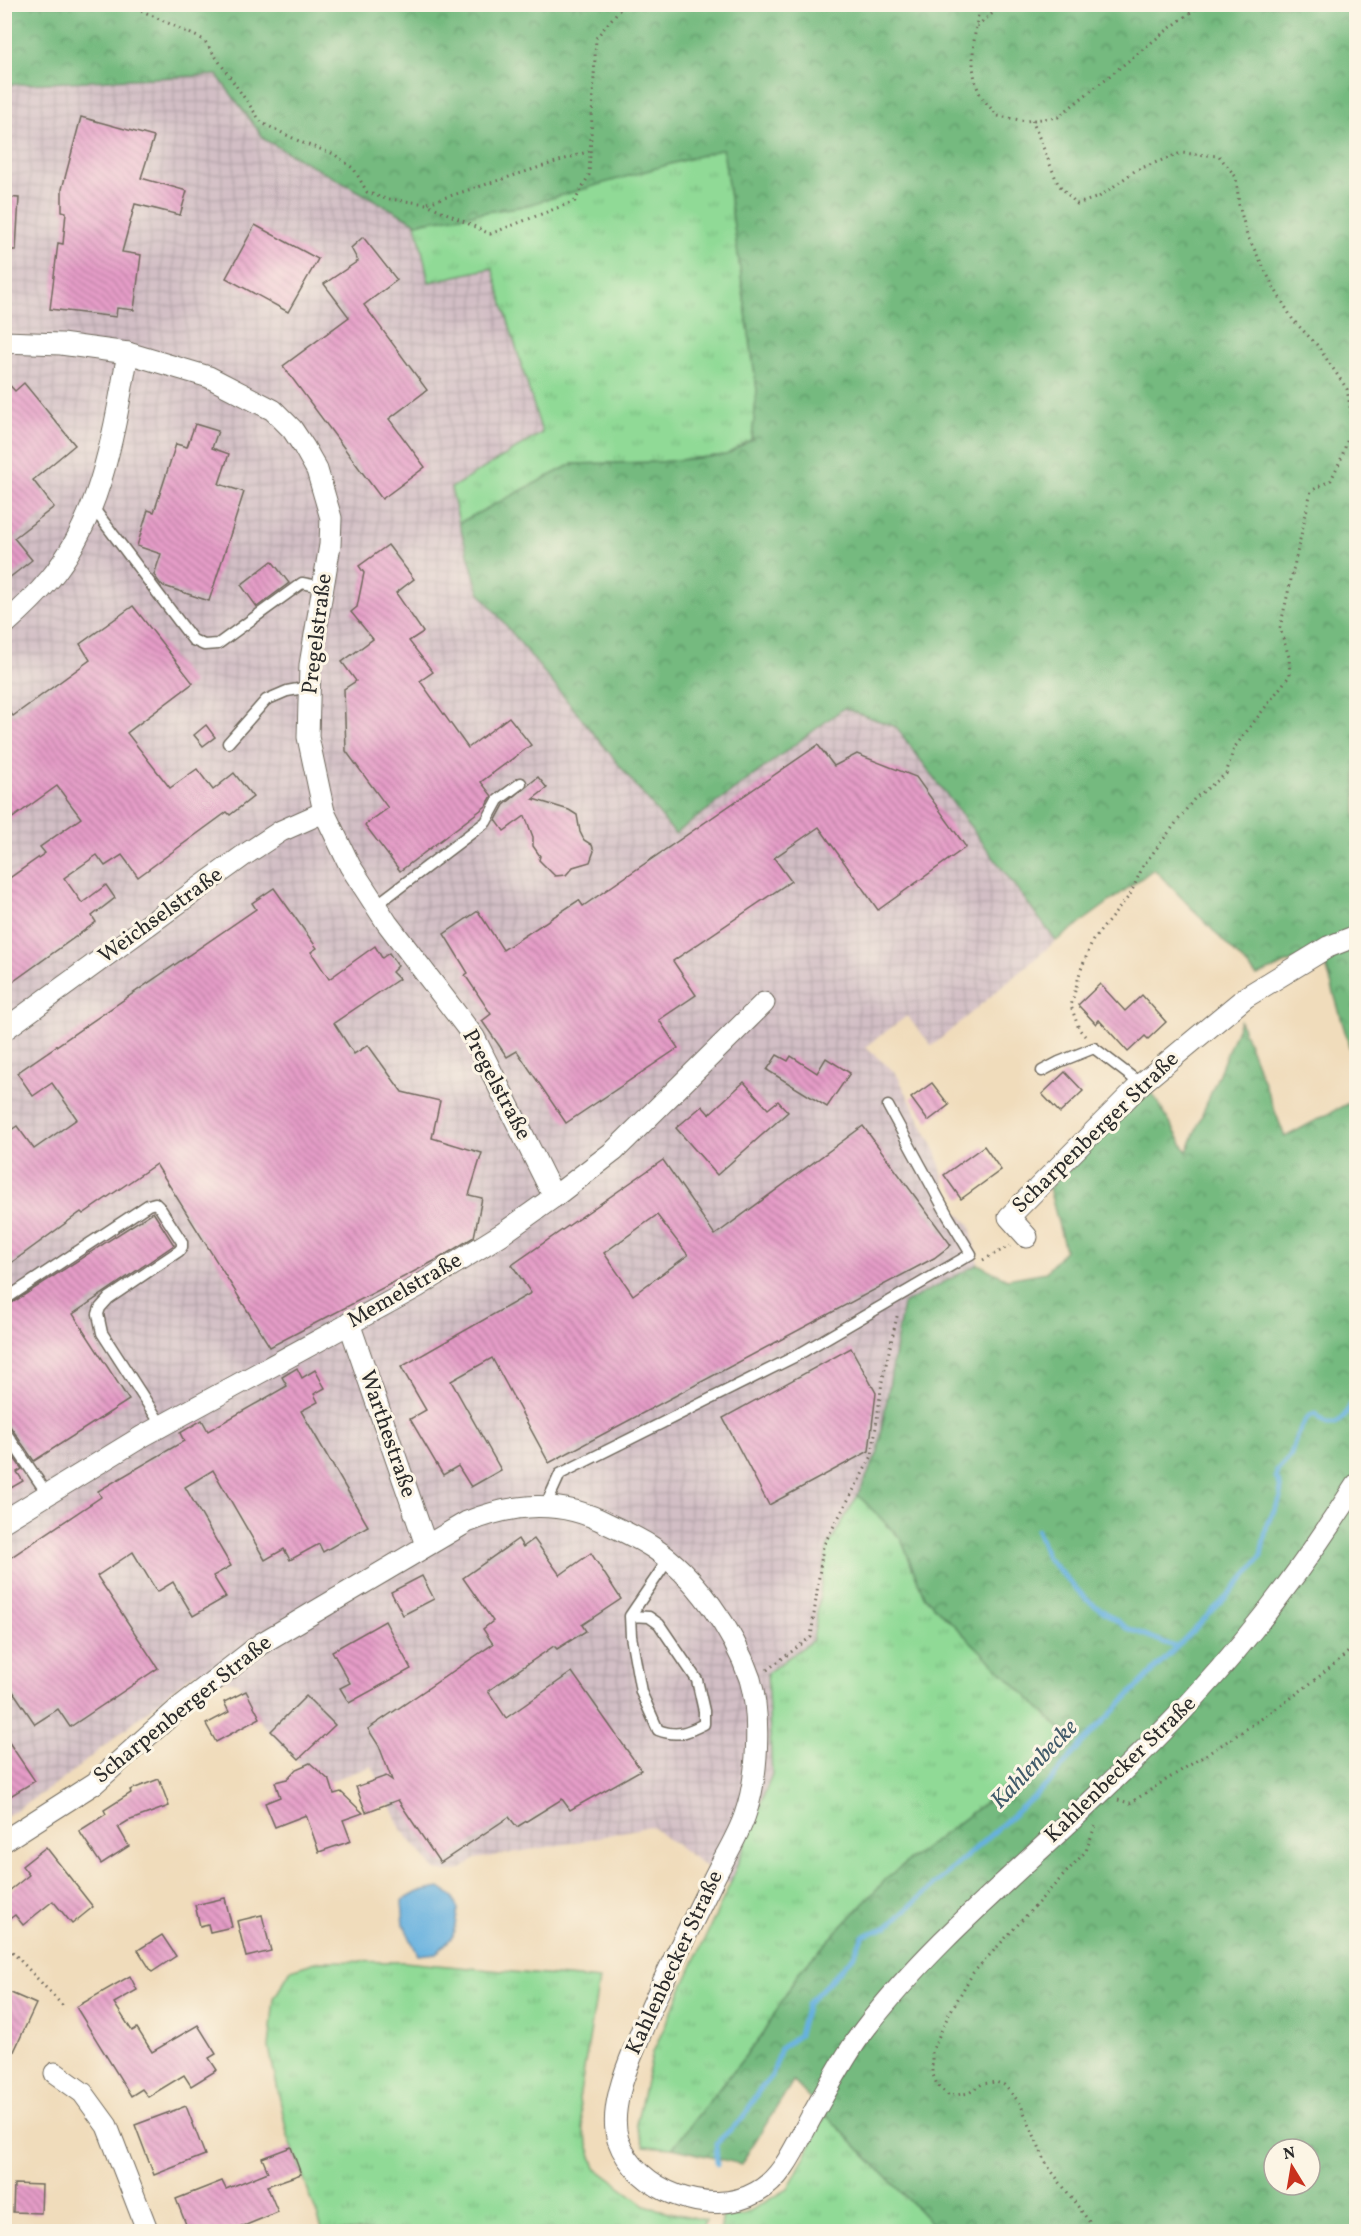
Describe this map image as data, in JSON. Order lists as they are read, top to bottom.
{
  "streets": {
    "street": [
      "Pregelstraße",
      "Weichselstraße",
      "Scharpenberger Straße",
      "Memelstraße",
      "Warthestraße",
      "Kahlenbecker Straße"
    ]
  },
  "crossings": [
    ["Pregelstraße", "Weichselstraße"],
    ["Pregelstraße", "Memelstraße"],
    ["Scharpenberger Straße", "Warthestraße"],
    ["Scharpenberger Straße", "Kahlenbecker Straße"],
    ["Memelstraße", "Warthestraße"],
    ["Warthestraße", "Kahlenbecker Straße"]
  ],
  "water": ["Kahlenbecke"],
  "north": "top"
}
